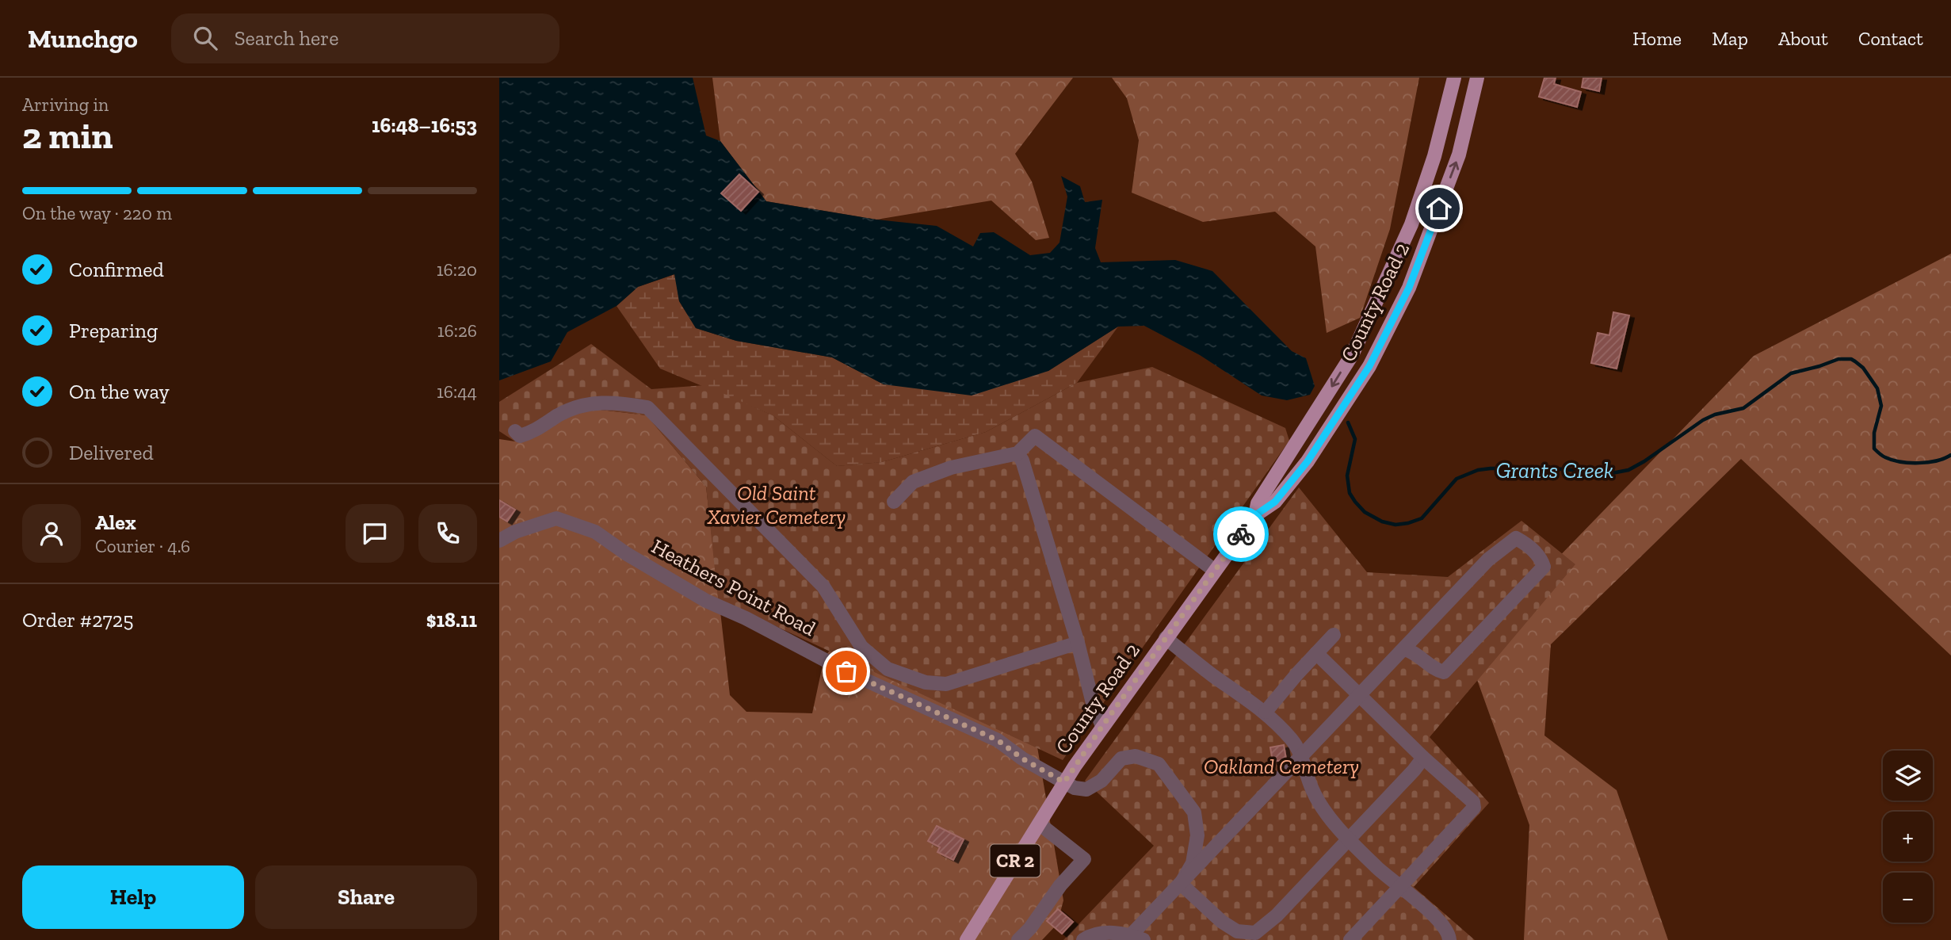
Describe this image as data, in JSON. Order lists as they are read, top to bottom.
{
  "streets": {
    "main road": ["County Road 2", "CR 2"],
    "street": ["Heathers Point Road"]
  },
  "crossings": [
    ["County Road 2", "Heathers Point Road"]
  ],
  "water": ["Grants Creek"],
  "parks": ["Old Saint Xavier Cemetery", "Oakland Cemetery"],
  "page": {
    "header": "Munchgo",
    "search": "Search here",
    "nav": [
      "Home",
      "Map",
      "About",
      "Contact"
    ],
    "heading": ["2 min", "Arriving in", "16:48–16:53"],
    "panel": [
      "Alex",
      "Courier · 4.6",
      "Order #2725",
      "$18.11"
    ],
    "bar": "On the way · 220 m",
    "list": [
      ["Confirmed", "16:20"],
      ["Preparing", "16:26"],
      ["On the way", "16:44"],
      "Delivered"
    ],
    "map_buttons": ["+", "−"],
    "buttons": ["Help", "Share"]
  }
}
